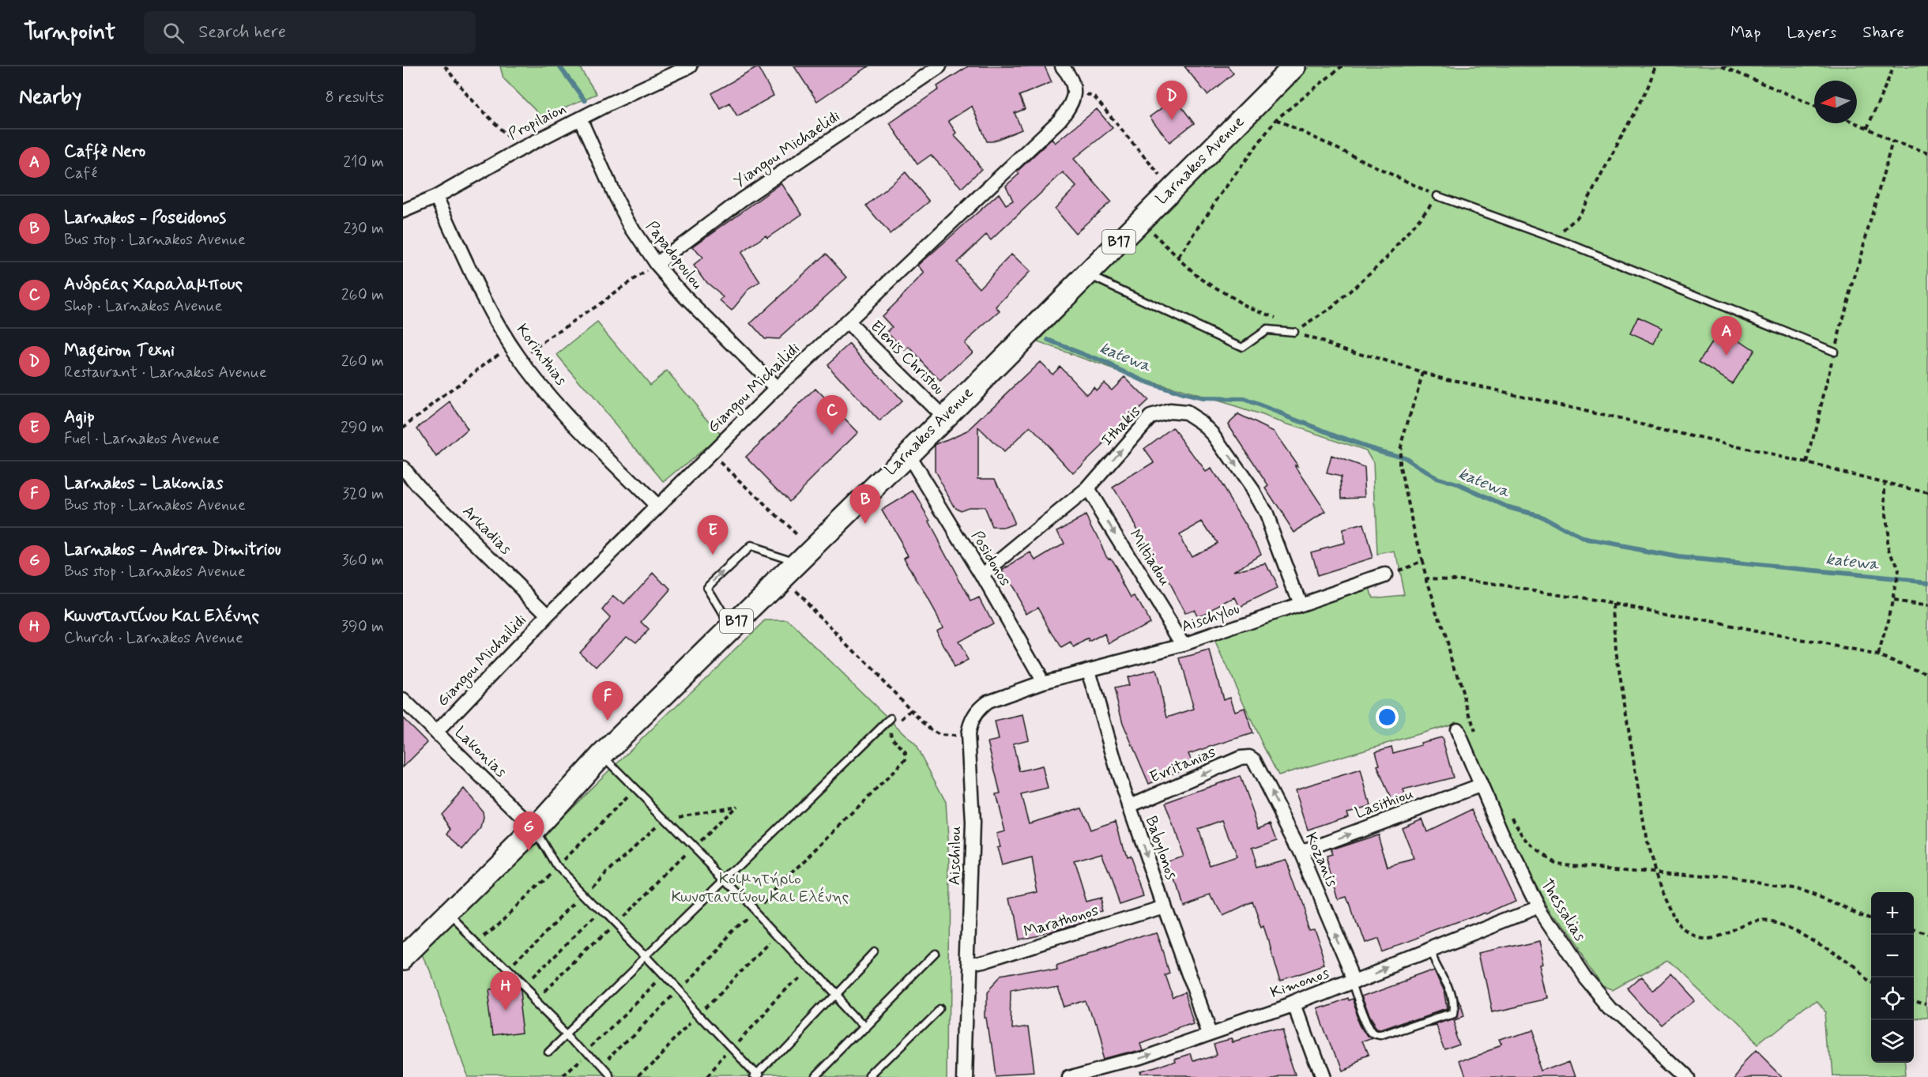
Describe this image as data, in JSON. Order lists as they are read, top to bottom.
{
  "streets": {
    "main road": ["Larnakos Avenue", "B17"],
    "street": [
      "Propilaion",
      "Yiangou Michaelidi",
      "Papadopoulou",
      "Korinthias",
      "Elenis Christou",
      "Giangou Michailidi",
      "Ithakis",
      "Arkadias",
      "Miltiadou",
      "Posidonos",
      "Aischylou",
      "Lakonias",
      "Evritanias",
      "Lasithiou",
      "Babylonos",
      "Aischilou",
      "Kozanis",
      "Thessalias",
      "Marathonos",
      "Kimonos"
    ]
  },
  "crossings": [
    ["Propilaion", "Papadopoulou"],
    ["Propilaion", "Korinthias"],
    ["Yiangou Michaelidi", "Papadopoulou"],
    ["Larnakos Avenue", "Elenis Christou"],
    ["Larnakos Avenue", "Posidonos"],
    ["Larnakos Avenue", "Lakonias"],
    ["Papadopoulou", "Giangou Michailidi"],
    ["Korinthias", "Giangou Michailidi"],
    ["Elenis Christou", "Giangou Michailidi"],
    ["Giangou Michailidi", "Arkadias"],
    ["Giangou Michailidi", "Lakonias"],
    ["Ithakis", "Miltiadou"],
    ["Ithakis", "Posidonos"],
    ["Ithakis", "Aischylou"],
    ["Miltiadou", "Aischylou"],
    ["Posidonos", "Aischylou"],
    ["Posidonos", "Aischilou"],
    ["Aischylou", "Babylonos"],
    ["Aischylou", "Aischilou"],
    ["Evritanias", "Babylonos"],
    ["Evritanias", "Kozanis"],
    ["Lasithiou", "Kozanis"],
    ["Lasithiou", "Thessalias"],
    ["Babylonos", "Marathonos"],
    ["Babylonos", "Kimonos"],
    ["Aischilou", "Marathonos"],
    ["Kozanis", "Kimonos"],
    ["Thessalias", "Kimonos"]
  ],
  "one_way": [
    "Miltiadou",
    "Evritanias",
    "Lasithiou",
    "Kozanis",
    "Kimonos"
  ],
  "water": ["katewa"],
  "parks": ["Κοιμητήριο Κωνσταντίνου Και Ελένης"],
  "north": "left",
  "page": {
    "header": "Turnpoint",
    "search": "Search here",
    "nav": ["Map", "Layers", "Share"],
    "heading": ["Nearby", "8 results"],
    "pins": [
      "D",
      "A",
      "C",
      "B",
      "E",
      "F",
      "G",
      "H"
    ],
    "list": [
      {
        "mark": "A",
        "name": "Caffè Nero",
        "note": "Café",
        "value": "210 m"
      },
      {
        "mark": "B",
        "name": "Larnakos - Poseidonos",
        "note": "Bus stop · Larnakos Avenue",
        "value": "230 m"
      },
      {
        "mark": "C",
        "name": "Ανδρεας Χαραλαμπους",
        "note": "Shop · Larnakos Avenue",
        "value": "260 m"
      },
      {
        "mark": "D",
        "name": "Mageiron Texni",
        "note": "Restaurant · Larnakos Avenue",
        "value": "260 m"
      },
      {
        "mark": "E",
        "name": "Agip",
        "note": "Fuel · Larnakos Avenue",
        "value": "290 m"
      },
      {
        "mark": "F",
        "name": "Larnakos - Lakonias",
        "note": "Bus stop · Larnakos Avenue",
        "value": "320 m"
      },
      {
        "mark": "G",
        "name": "Larnakos - Andrea Dimitriou",
        "note": "Bus stop · Larnakos Avenue",
        "value": "360 m"
      },
      {
        "mark": "H",
        "name": "Κωνσταντίνου Και Ελένης",
        "note": "Church · Larnakos Avenue",
        "value": "390 m"
      }
    ],
    "map_buttons": ["+", "−"]
  }
}
